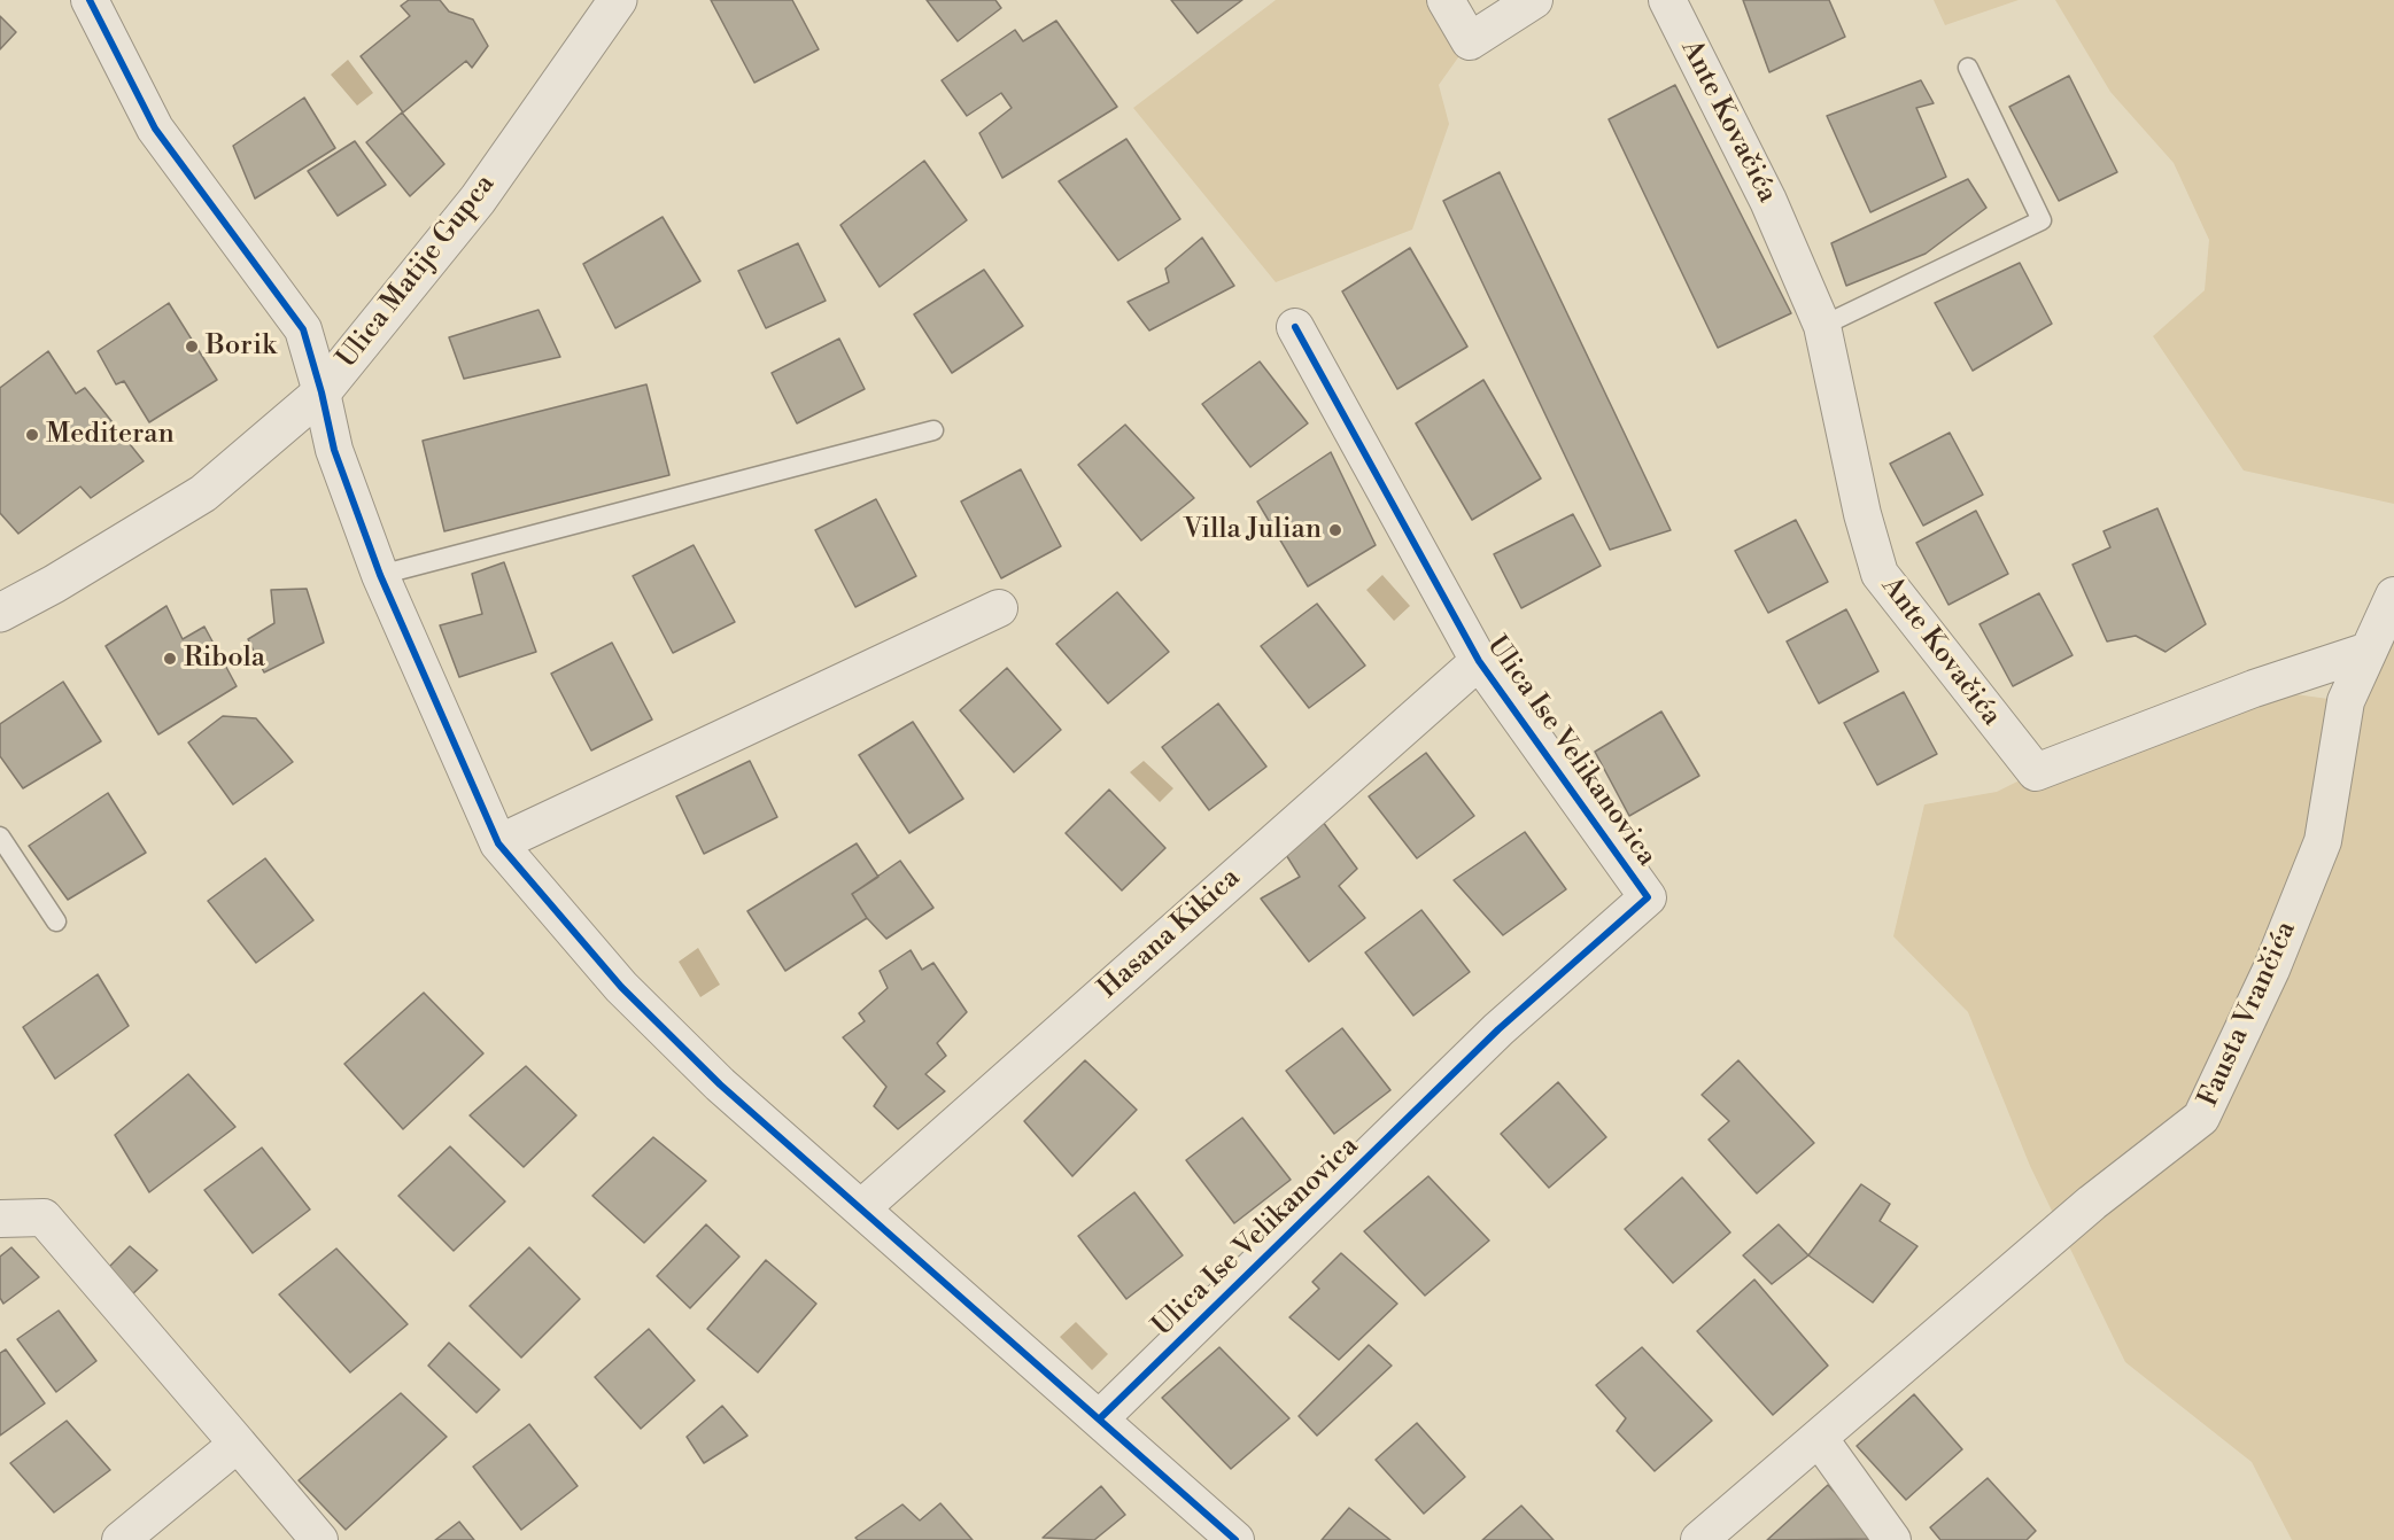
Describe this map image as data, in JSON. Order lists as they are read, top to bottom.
{
  "streets": {
    "street": [
      "Ante Kovačića",
      "Ulica Matije Gupca",
      "Ulica Ise Velikanovica",
      "Hasana Kikica",
      "Fausta Vrančića"
    ]
  },
  "crossings": [
    ["Ante Kovačića", "Fausta Vrančića"],
    ["Ulica Ise Velikanovica", "Hasana Kikica"]
  ],
  "places": [
    "Borik",
    "Mediteran",
    "Villa Julian",
    "Ribola"
  ]
}
